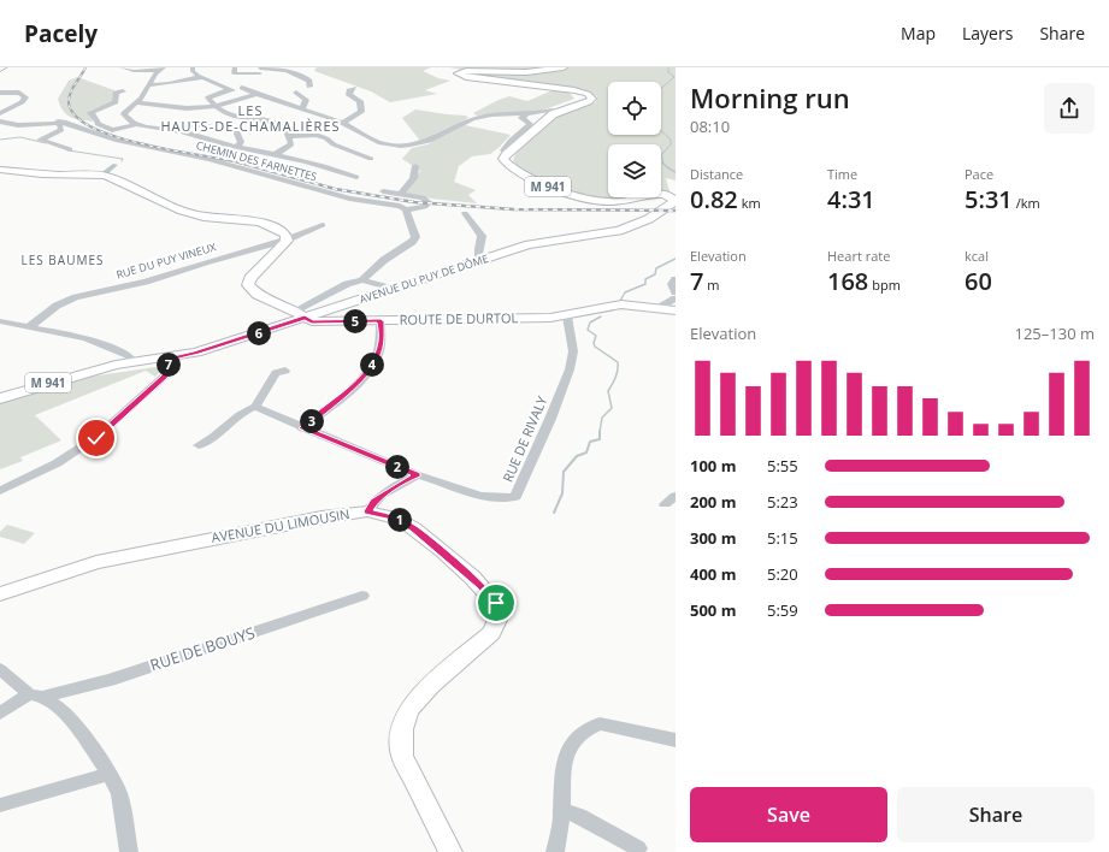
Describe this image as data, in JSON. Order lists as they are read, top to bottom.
{
  "streets": {
    "main road": [
      "M 941",
      "AVENUE DU PUY DE DÔME",
      "ROUTE DE DURTOL",
      "AVENUE DU LIMOUSIN"
    ],
    "street": [
      "CHEMIN DES FARNETTES",
      "RUE DU PUY VINEUX",
      "RUE DE RIVALY",
      "RUE DE BOUYS"
    ]
  },
  "crossings": [
    ["M 941", "AVENUE DU PUY DE DÔME"],
    ["AVENUE DU PUY DE DÔME", "ROUTE DE DURTOL"],
    ["ROUTE DE DURTOL", "RUE DE RIVALY"]
  ],
  "districts": ["LES HAUTS-DE-CHAMALIÈRES", "LES BAUMES"],
  "page": {
    "header": "Pacely",
    "nav": ["Map", "Layers", "Share"],
    "heading": ["Morning run", "08:10"],
    "stats": [
      ["Distance", "0.82 km"],
      ["Time", "4:31"],
      ["Pace", "5:31 /km"],
      ["Elevation", "7 m"],
      ["Heart rate", "168 bpm"],
      ["kcal", "60"]
    ],
    "pins": [
      "5",
      "6",
      "4",
      "7",
      "3",
      "2",
      "1"
    ],
    "chart": ["Elevation", "125–130 m"],
    "list": [
      {
        "name": "100 m",
        "note": "5:55"
      },
      {
        "name": "200 m",
        "note": "5:23"
      },
      {
        "name": "300 m",
        "note": "5:15"
      },
      {
        "name": "400 m",
        "note": "5:20"
      },
      {
        "name": "500 m",
        "note": "5:59"
      }
    ],
    "buttons": ["Save", "Share"]
  }
}
